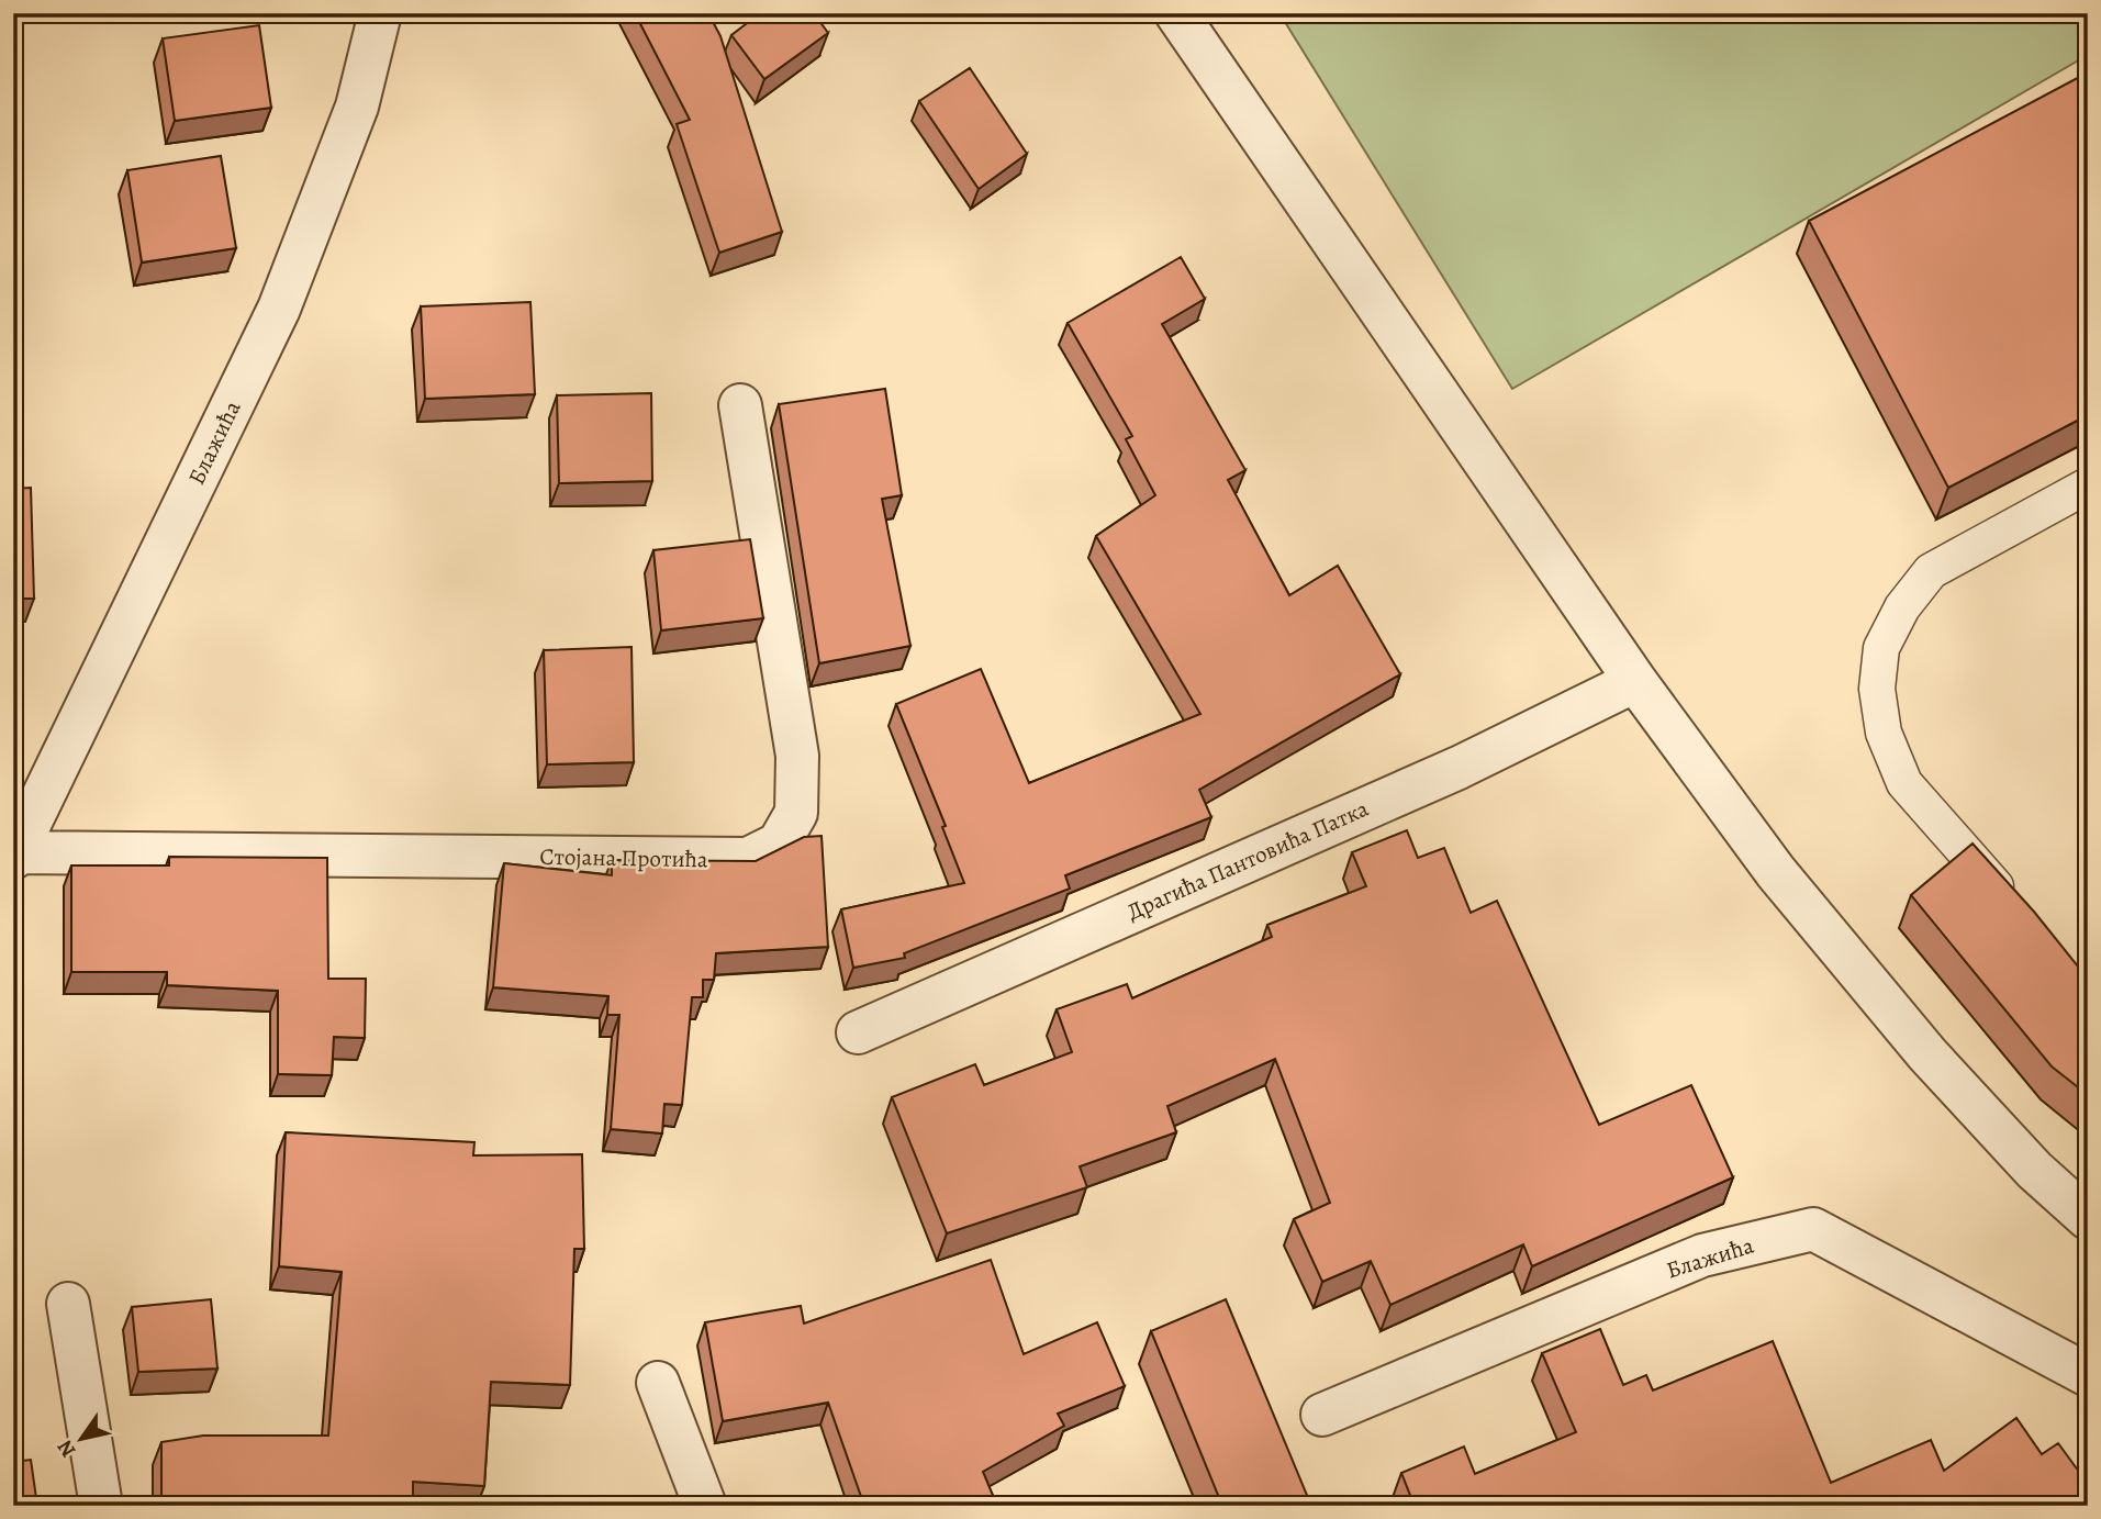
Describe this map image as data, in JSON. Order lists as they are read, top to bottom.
{
  "streets": {
    "street": ["Блажића", "Стојана Протића", "Драгића Пантовића Патка"]
  },
  "crossings": [
    ["Блажића", "Стојана Протића"]
  ],
  "north": "bottom left"
}
